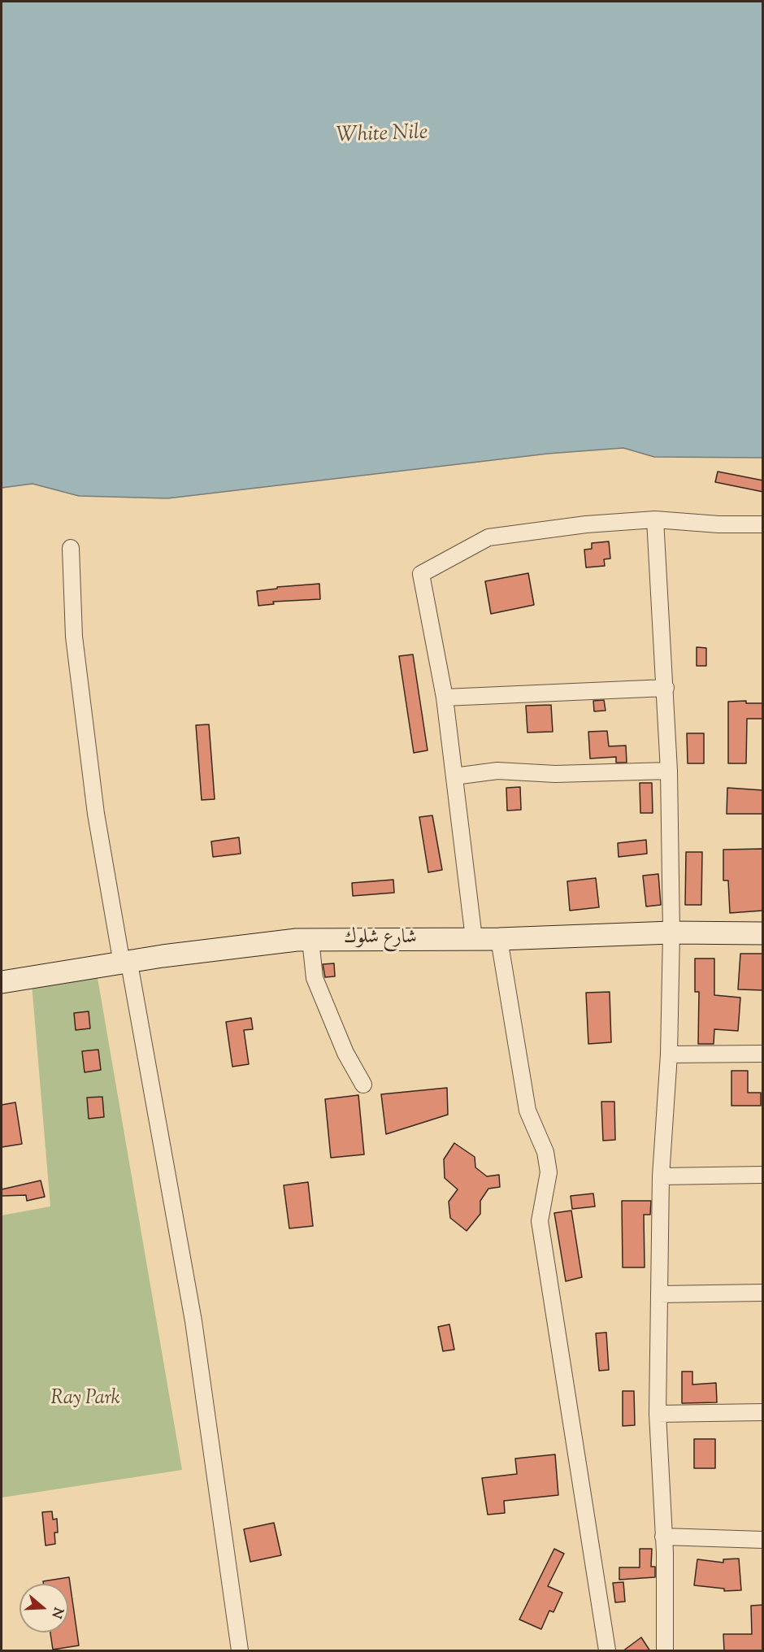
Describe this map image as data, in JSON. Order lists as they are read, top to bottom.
{
  "streets": {
    "street": ["شارع شلوك"]
  },
  "water": ["White Nile"],
  "parks": ["Ray Park"],
  "north": "right"
}
